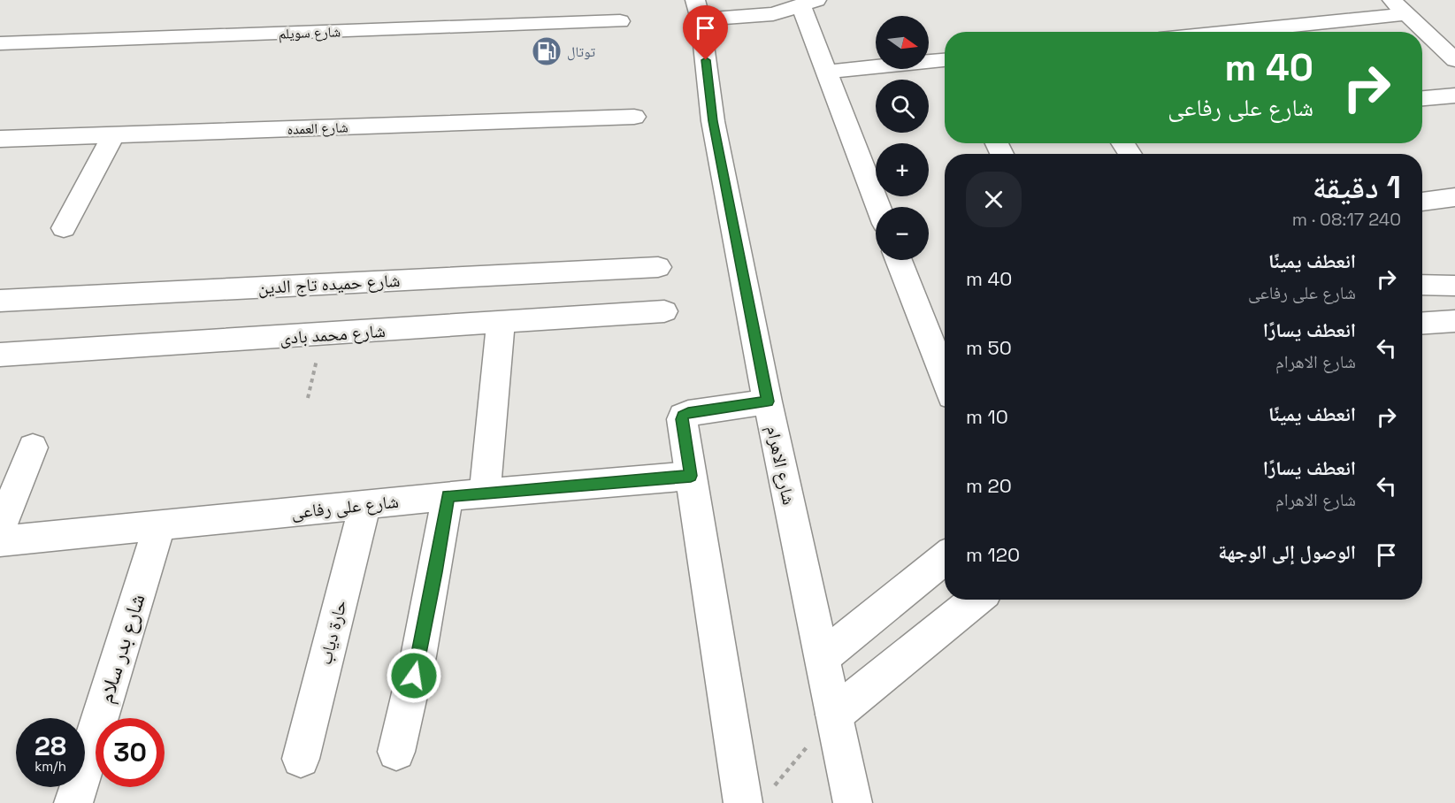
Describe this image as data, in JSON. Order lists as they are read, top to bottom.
{
  "streets": {
    "street": [
      "شارع سويلم",
      "شارع العمده",
      "شارع حميده تاج الدين",
      "شارع محمد بادى",
      "شارع الاهرام",
      "شارع على رفاعى",
      "حارة دياب",
      "شارع بدر سلام"
    ]
  },
  "crossings": [
    ["شارع على رفاعى", "حارة دياب"],
    ["شارع على رفاعى", "شارع بدر سلام"]
  ],
  "places": {
    "fuel station": ["توتال"]
  },
  "north": "right",
  "page": {
    "map_buttons": ["+", "−"],
    "turn": ["40 m", "شارع على رفاعى"],
    "heading": ["1 دقيقة", "240 m · 08:17"],
    "list": [
      {
        "name": "انعطف يمينًا",
        "note": "شارع على رفاعى",
        "value": "40 m"
      },
      {
        "name": "انعطف يسارًا",
        "note": "شارع الاهرام",
        "value": "50 m"
      },
      {
        "name": "انعطف يمينًا",
        "value": "10 m"
      },
      {
        "name": "انعطف يسارًا",
        "note": "شارع الاهرام",
        "value": "20 m"
      },
      {
        "name": "الوصول إلى الوجهة",
        "value": "120 m"
      }
    ],
    "speed": "28 km/h",
    "limit": "30"
  }
}
